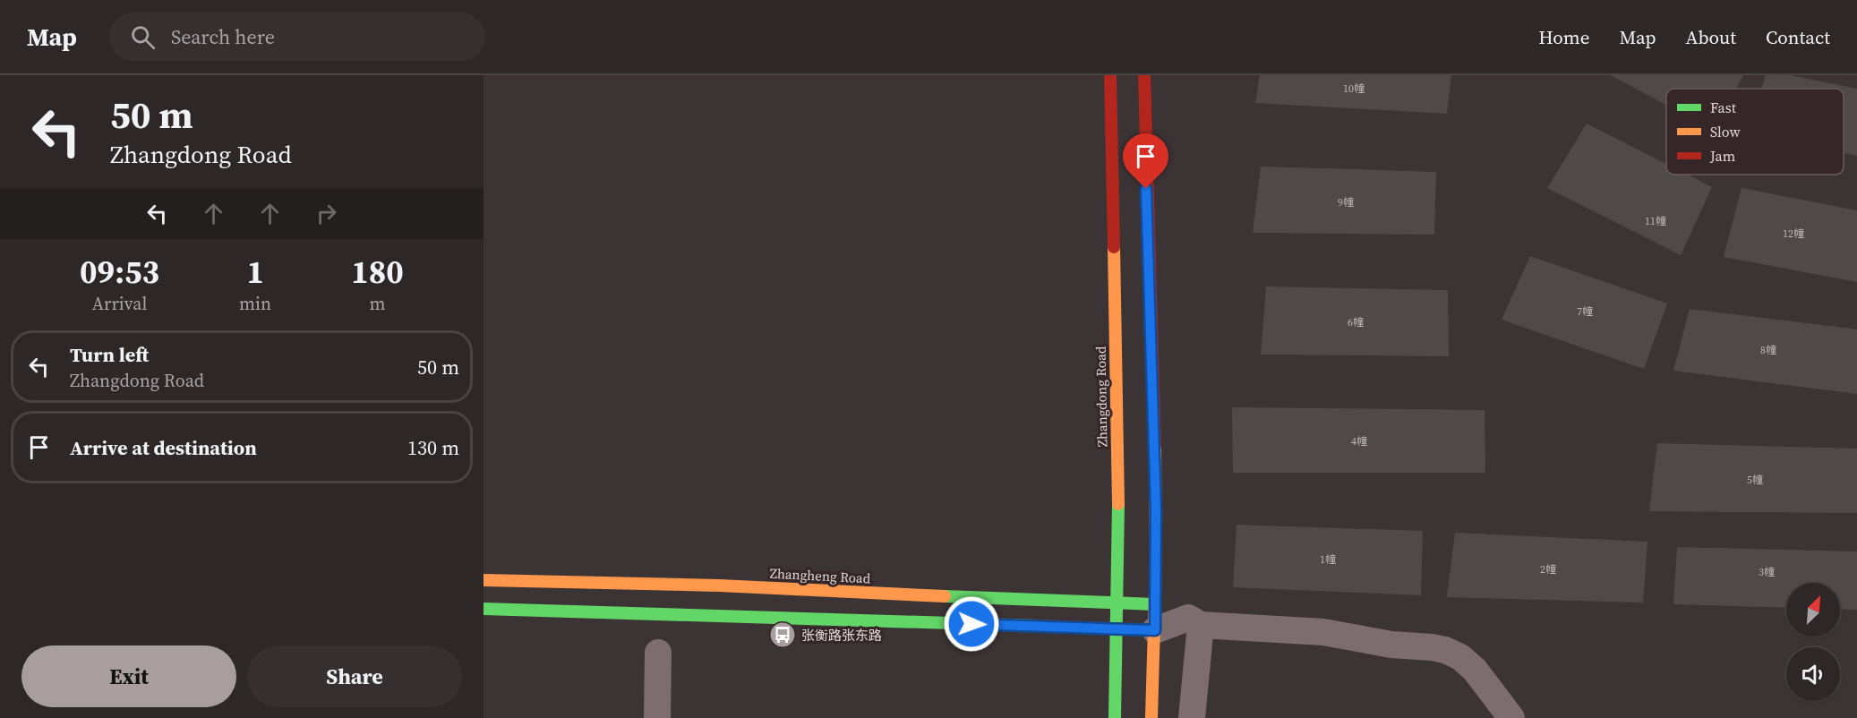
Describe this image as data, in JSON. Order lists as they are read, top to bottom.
{
  "streets": {
    "main road": ["Zhangdong Road", "Zhangheng Road"]
  },
  "crossings": [
    ["Zhangdong Road", "Zhangheng Road"]
  ],
  "places": {
    "bus stop": ["张衡路张东路"]
  },
  "house_numbers": [
    "10幢",
    "9幢",
    "11幢",
    "12幢",
    "7幢",
    "6幢",
    "8幢",
    "4幢",
    "5幢",
    "1幢",
    "2幢",
    "3幢"
  ],
  "legend": ["Fast", "Slow", "Jam"],
  "north": "top right",
  "page": {
    "header": "Map",
    "search": "Search here",
    "nav": [
      "Home",
      "Map",
      "About",
      "Contact"
    ],
    "turn": ["50 m", "Zhangdong Road"],
    "eta": [
      "09:53",
      "Arrival",
      "1",
      "min",
      "180",
      "m"
    ],
    "list": [
      {
        "name": "Turn left",
        "note": "Zhangdong Road",
        "value": "50 m"
      },
      {
        "name": "Arrive at destination",
        "value": "130 m"
      }
    ],
    "buttons": ["Exit", "Share"]
  }
}
